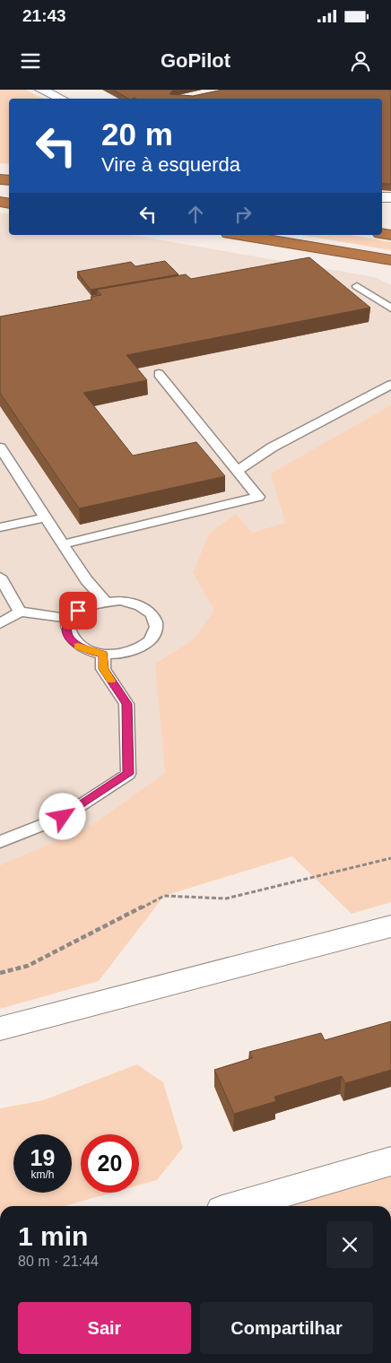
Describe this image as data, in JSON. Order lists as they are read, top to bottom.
{
  "page": {
    "status": "21:43",
    "header": "GoPilot",
    "turn": ["20 m", "Vire à esquerda"],
    "speed": "19 km/h",
    "limit": "20",
    "heading": ["1 min", "80 m · 21:44"],
    "buttons": ["Sair", "Compartilhar"]
  }
}
